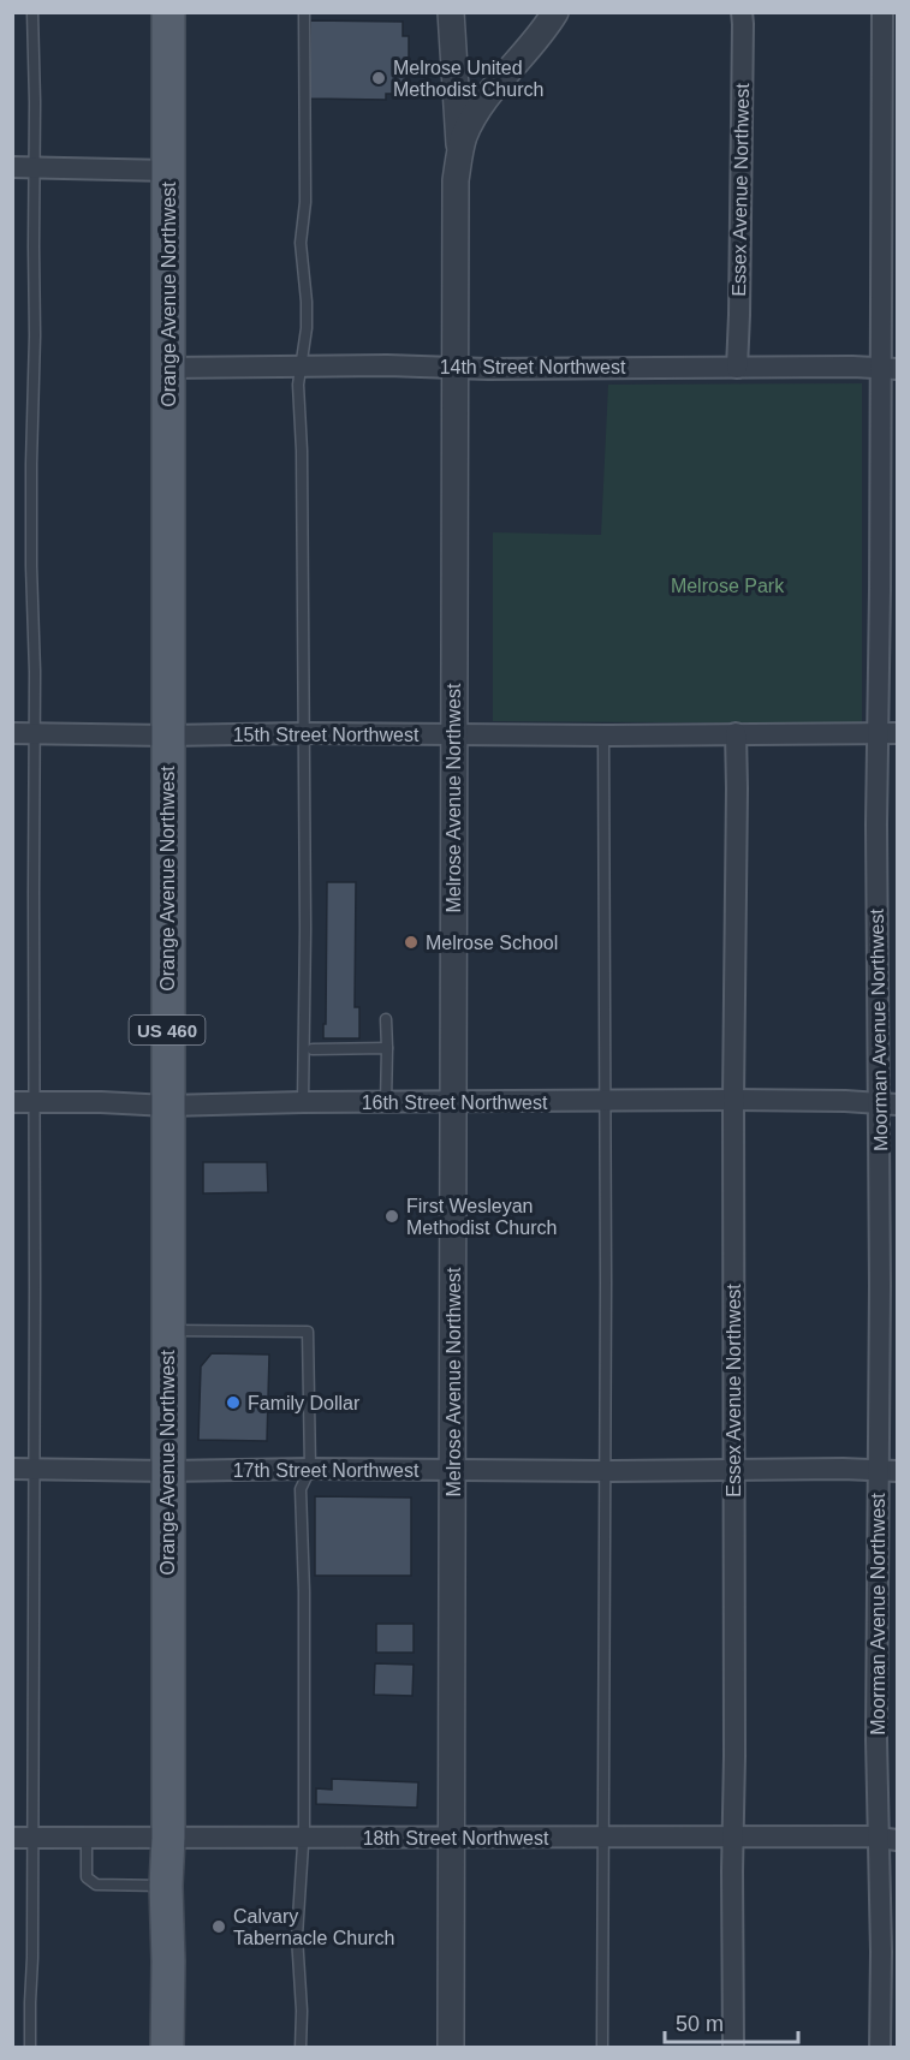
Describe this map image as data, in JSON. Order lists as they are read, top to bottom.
{
  "streets": {
    "main road": ["Orange Avenue Northwest", "US 460"],
    "street": [
      "Essex Avenue Northwest",
      "14th Street Northwest",
      "15th Street Northwest",
      "Melrose Avenue Northwest",
      "Moorman Avenue Northwest",
      "16th Street Northwest",
      "17th Street Northwest",
      "18th Street Northwest"
    ]
  },
  "crossings": [
    ["Essex Avenue Northwest", "14th Street Northwest"],
    ["Essex Avenue Northwest", "15th Street Northwest"],
    ["Essex Avenue Northwest", "16th Street Northwest"],
    ["Essex Avenue Northwest", "17th Street Northwest"],
    ["Essex Avenue Northwest", "18th Street Northwest"],
    ["Orange Avenue Northwest", "14th Street Northwest"],
    ["Orange Avenue Northwest", "15th Street Northwest"],
    ["Orange Avenue Northwest", "16th Street Northwest"],
    ["Orange Avenue Northwest", "17th Street Northwest"],
    ["Orange Avenue Northwest", "18th Street Northwest"],
    ["14th Street Northwest", "Melrose Avenue Northwest"],
    ["14th Street Northwest", "Moorman Avenue Northwest"],
    ["15th Street Northwest", "Melrose Avenue Northwest"],
    ["15th Street Northwest", "Moorman Avenue Northwest"],
    ["Melrose Avenue Northwest", "16th Street Northwest"],
    ["Melrose Avenue Northwest", "17th Street Northwest"],
    ["Melrose Avenue Northwest", "18th Street Northwest"],
    ["Moorman Avenue Northwest", "16th Street Northwest"],
    ["Moorman Avenue Northwest", "17th Street Northwest"],
    ["Moorman Avenue Northwest", "18th Street Northwest"]
  ],
  "parks": ["Melrose Park"],
  "places": [
    "Melrose United Methodist Church",
    "Melrose School",
    "First Wesleyan Methodist Church",
    "Family Dollar",
    "Calvary Tabernacle Church"
  ],
  "scale_bar": "50 m"
}
